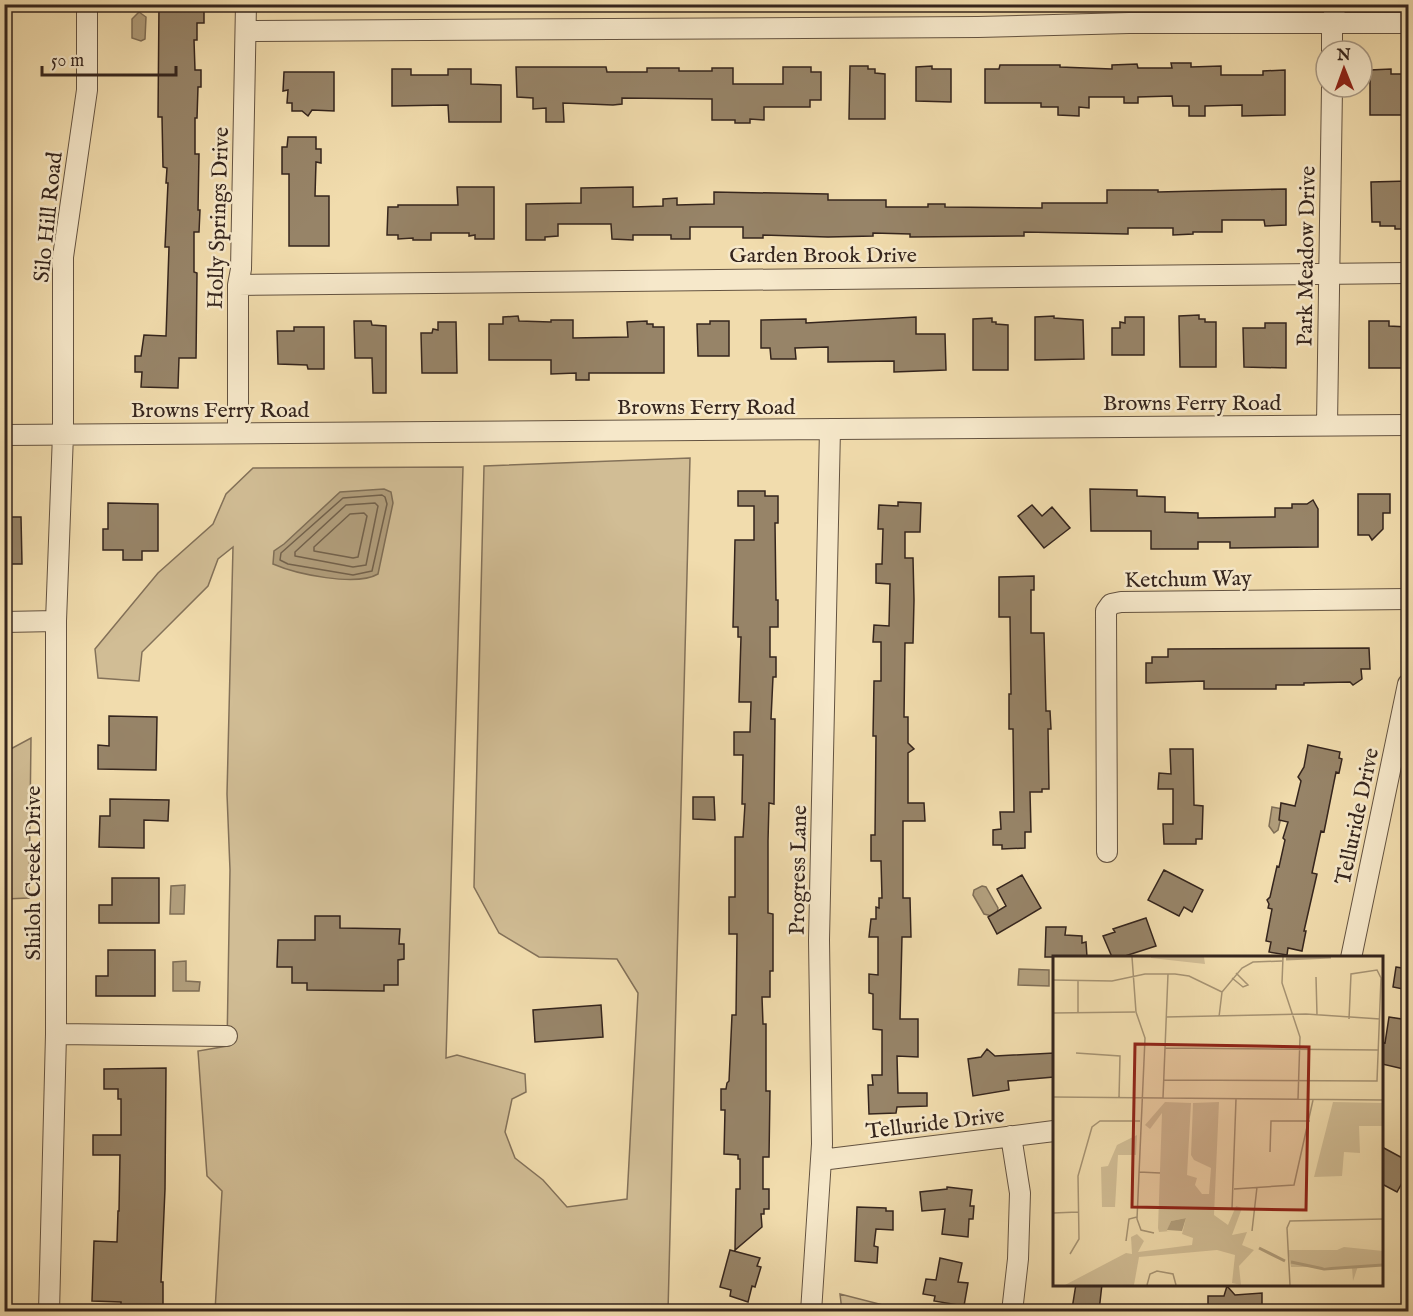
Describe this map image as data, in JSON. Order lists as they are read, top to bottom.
{
  "streets": {
    "street": [
      "Silo Hill Road",
      "Holly Springs Drive",
      "Garden Brook Drive",
      "Park Meadow Drive",
      "Browns Ferry Road",
      "Ketchum Way",
      "Telluride Drive",
      "Progress Lane",
      "Shiloh Creek Drive"
    ]
  },
  "crossings": [
    ["Silo Hill Road", "Browns Ferry Road"],
    ["Silo Hill Road", "Shiloh Creek Drive"],
    ["Holly Springs Drive", "Garden Brook Drive"],
    ["Holly Springs Drive", "Browns Ferry Road"],
    ["Garden Brook Drive", "Park Meadow Drive"],
    ["Park Meadow Drive", "Browns Ferry Road"],
    ["Browns Ferry Road", "Progress Lane"],
    ["Browns Ferry Road", "Shiloh Creek Drive"],
    ["Telluride Drive", "Progress Lane"]
  ],
  "scale_bar": "50 m",
  "north": "top"
}
